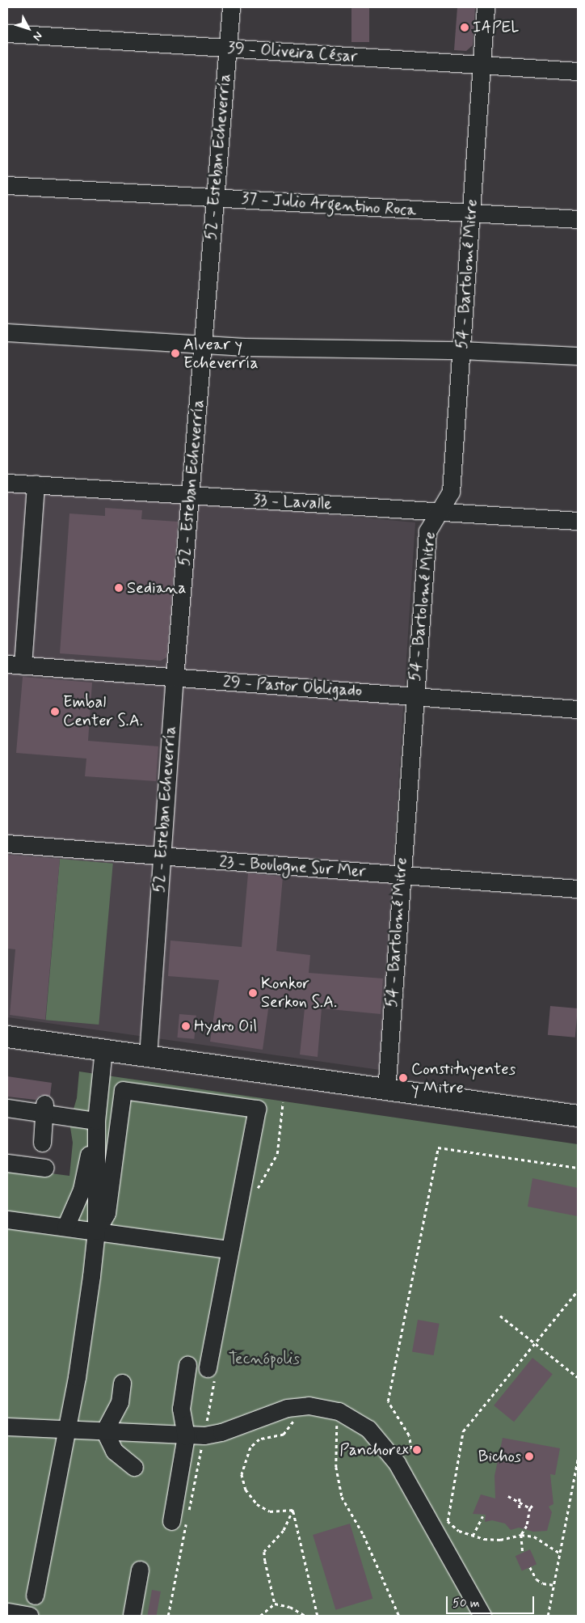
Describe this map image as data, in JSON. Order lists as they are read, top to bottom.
{
  "streets": {
    "street": [
      "39 - Oliveira César",
      "52 - Esteban Echeverría",
      "37 - Julio Argentino Roca",
      "54 - Bartolomé Mitre",
      "33 - Lavalle",
      "29 - Pastor Obligado",
      "23 - Boulogne Sur Mer"
    ]
  },
  "crossings": [
    ["39 - Oliveira César", "52 - Esteban Echeverría"],
    ["39 - Oliveira César", "54 - Bartolomé Mitre"],
    ["52 - Esteban Echeverría", "37 - Julio Argentino Roca"],
    ["52 - Esteban Echeverría", "33 - Lavalle"],
    ["52 - Esteban Echeverría", "29 - Pastor Obligado"],
    ["52 - Esteban Echeverría", "23 - Boulogne Sur Mer"],
    ["37 - Julio Argentino Roca", "54 - Bartolomé Mitre"],
    ["54 - Bartolomé Mitre", "33 - Lavalle"],
    ["54 - Bartolomé Mitre", "29 - Pastor Obligado"],
    ["54 - Bartolomé Mitre", "23 - Boulogne Sur Mer"]
  ],
  "parks": ["Tecnópolis"],
  "places": [
    "IAPEL",
    "Alvear y Echeverría",
    "Sediana",
    "Embal Center S.A.",
    "Konkor Serkon S.A.",
    "Hydro Oil",
    "Constituyentes y Mitre",
    "Panchorex",
    "Bichos"
  ],
  "scale_bar": "50 m",
  "north": "bottom right"
}
